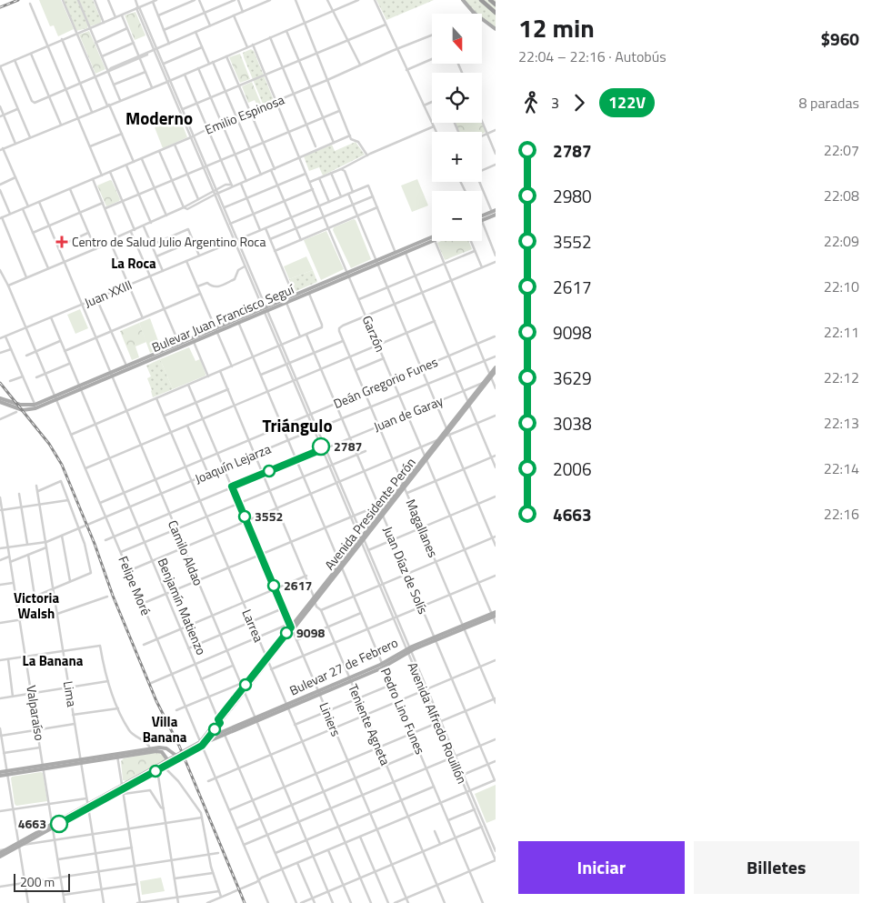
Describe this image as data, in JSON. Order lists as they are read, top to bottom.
{
  "streets": {
    "main road": [
      "Bulevar Juan Francisco Seguí",
      "Avenida Presidente Perón",
      "Benjamín Matienzo",
      "Bulevar 27 de Febrero"
    ],
    "street": [
      "Emilio Espinosa",
      "Juan XXIII",
      "Garzón",
      "Deán Gregorio Funes",
      "Juan de Garay",
      "Joaquín Lejarza",
      "Magallanes",
      "Camilo Aldao",
      "Juan Díaz de Solís",
      "Felipe Moré",
      "Larrea",
      "Lima",
      "Pedro Lino Funes",
      "Valparaíso",
      "Liniers",
      "Avenida Alfredo Rouillón",
      "Teniente Agneta"
    ]
  },
  "crossings": [
    ["Emilio Espinosa", "Garzón"],
    ["Emilio Espinosa", "Camilo Aldao"],
    ["Emilio Espinosa", "Avenida Alfredo Rouillón"],
    ["Juan XXIII", "Garzón"],
    ["Juan XXIII", "Camilo Aldao"],
    ["Juan XXIII", "Felipe Moré"],
    ["Juan XXIII", "Benjamín Matienzo"],
    ["Juan XXIII", "Avenida Alfredo Rouillón"],
    ["Bulevar Juan Francisco Seguí", "Garzón"],
    ["Bulevar Juan Francisco Seguí", "Camilo Aldao"],
    ["Bulevar Juan Francisco Seguí", "Felipe Moré"],
    ["Bulevar Juan Francisco Seguí", "Benjamín Matienzo"],
    ["Bulevar Juan Francisco Seguí", "Pedro Lino Funes"],
    ["Bulevar Juan Francisco Seguí", "Avenida Alfredo Rouillón"],
    ["Garzón", "Deán Gregorio Funes"],
    ["Garzón", "Juan de Garay"],
    ["Garzón", "Joaquín Lejarza"],
    ["Garzón", "Avenida Presidente Perón"],
    ["Garzón", "Magallanes"],
    ["Garzón", "Bulevar 27 de Febrero"],
    ["Deán Gregorio Funes", "Magallanes"],
    ["Deán Gregorio Funes", "Camilo Aldao"],
    ["Deán Gregorio Funes", "Juan Díaz de Solís"],
    ["Deán Gregorio Funes", "Felipe Moré"],
    ["Deán Gregorio Funes", "Benjamín Matienzo"],
    ["Deán Gregorio Funes", "Larrea"],
    ["Deán Gregorio Funes", "Pedro Lino Funes"],
    ["Deán Gregorio Funes", "Liniers"],
    ["Deán Gregorio Funes", "Avenida Alfredo Rouillón"],
    ["Deán Gregorio Funes", "Teniente Agneta"],
    ["Juan de Garay", "Avenida Presidente Perón"],
    ["Juan de Garay", "Magallanes"],
    ["Juan de Garay", "Camilo Aldao"],
    ["Juan de Garay", "Juan Díaz de Solís"],
    ["Juan de Garay", "Felipe Moré"],
    ["Juan de Garay", "Benjamín Matienzo"],
    ["Juan de Garay", "Larrea"],
    ["Juan de Garay", "Pedro Lino Funes"],
    ["Juan de Garay", "Liniers"],
    ["Juan de Garay", "Avenida Alfredo Rouillón"],
    ["Juan de Garay", "Teniente Agneta"],
    ["Joaquín Lejarza", "Magallanes"],
    ["Joaquín Lejarza", "Camilo Aldao"],
    ["Joaquín Lejarza", "Juan Díaz de Solís"],
    ["Joaquín Lejarza", "Felipe Moré"],
    ["Joaquín Lejarza", "Benjamín Matienzo"],
    ["Joaquín Lejarza", "Larrea"],
    ["Joaquín Lejarza", "Lima"],
    ["Joaquín Lejarza", "Pedro Lino Funes"],
    ["Joaquín Lejarza", "Liniers"],
    ["Joaquín Lejarza", "Avenida Alfredo Rouillón"],
    ["Joaquín Lejarza", "Teniente Agneta"],
    ["Avenida Presidente Perón", "Magallanes"],
    ["Avenida Presidente Perón", "Camilo Aldao"],
    ["Avenida Presidente Perón", "Juan Díaz de Solís"],
    ["Avenida Presidente Perón", "Felipe Moré"],
    ["Avenida Presidente Perón", "Benjamín Matienzo"],
    ["Avenida Presidente Perón", "Larrea"],
    ["Avenida Presidente Perón", "Bulevar 27 de Febrero"],
    ["Avenida Presidente Perón", "Lima"],
    ["Avenida Presidente Perón", "Pedro Lino Funes"],
    ["Avenida Presidente Perón", "Valparaíso"],
    ["Avenida Presidente Perón", "Liniers"],
    ["Avenida Presidente Perón", "Avenida Alfredo Rouillón"],
    ["Avenida Presidente Perón", "Teniente Agneta"],
    ["Magallanes", "Bulevar 27 de Febrero"],
    ["Camilo Aldao", "Bulevar 27 de Febrero"],
    ["Juan Díaz de Solís", "Bulevar 27 de Febrero"],
    ["Felipe Moré", "Bulevar 27 de Febrero"],
    ["Benjamín Matienzo", "Bulevar 27 de Febrero"],
    ["Larrea", "Bulevar 27 de Febrero"],
    ["Bulevar 27 de Febrero", "Pedro Lino Funes"],
    ["Bulevar 27 de Febrero", "Liniers"],
    ["Bulevar 27 de Febrero", "Avenida Alfredo Rouillón"],
    ["Bulevar 27 de Febrero", "Teniente Agneta"]
  ],
  "districts": [
    "Moderno",
    "La Roca",
    "Triángulo",
    "Victoria Walsh",
    "La Banana",
    "Villa Banana"
  ],
  "places": {
    "health": ["Centro de Salud Julio Argentino Roca"],
    "other": [
      "2787",
      "3552",
      "2617",
      "9098",
      "4663"
    ]
  },
  "lines": ["bus line 122V"],
  "scale_bar": "200 m",
  "north": "bottom",
  "page": {
    "heading": ["12 min", "22:04 – 22:16 · Autobús", "$960"],
    "map_buttons": ["+", "−"],
    "legs": ["3", "122V", "8 paradas"],
    "list": [
      {
        "name": "2787",
        "value": "22:07"
      },
      {
        "name": "2980",
        "value": "22:08"
      },
      {
        "name": "3552",
        "value": "22:09"
      },
      {
        "name": "2617",
        "value": "22:10"
      },
      {
        "name": "9098",
        "value": "22:11"
      },
      {
        "name": "3629",
        "value": "22:12"
      },
      {
        "name": "3038",
        "value": "22:13"
      },
      {
        "name": "2006",
        "value": "22:14"
      },
      {
        "name": "4663",
        "value": "22:16"
      }
    ],
    "buttons": ["Iniciar", "Billetes"],
    "scale": "200 m"
  }
}
